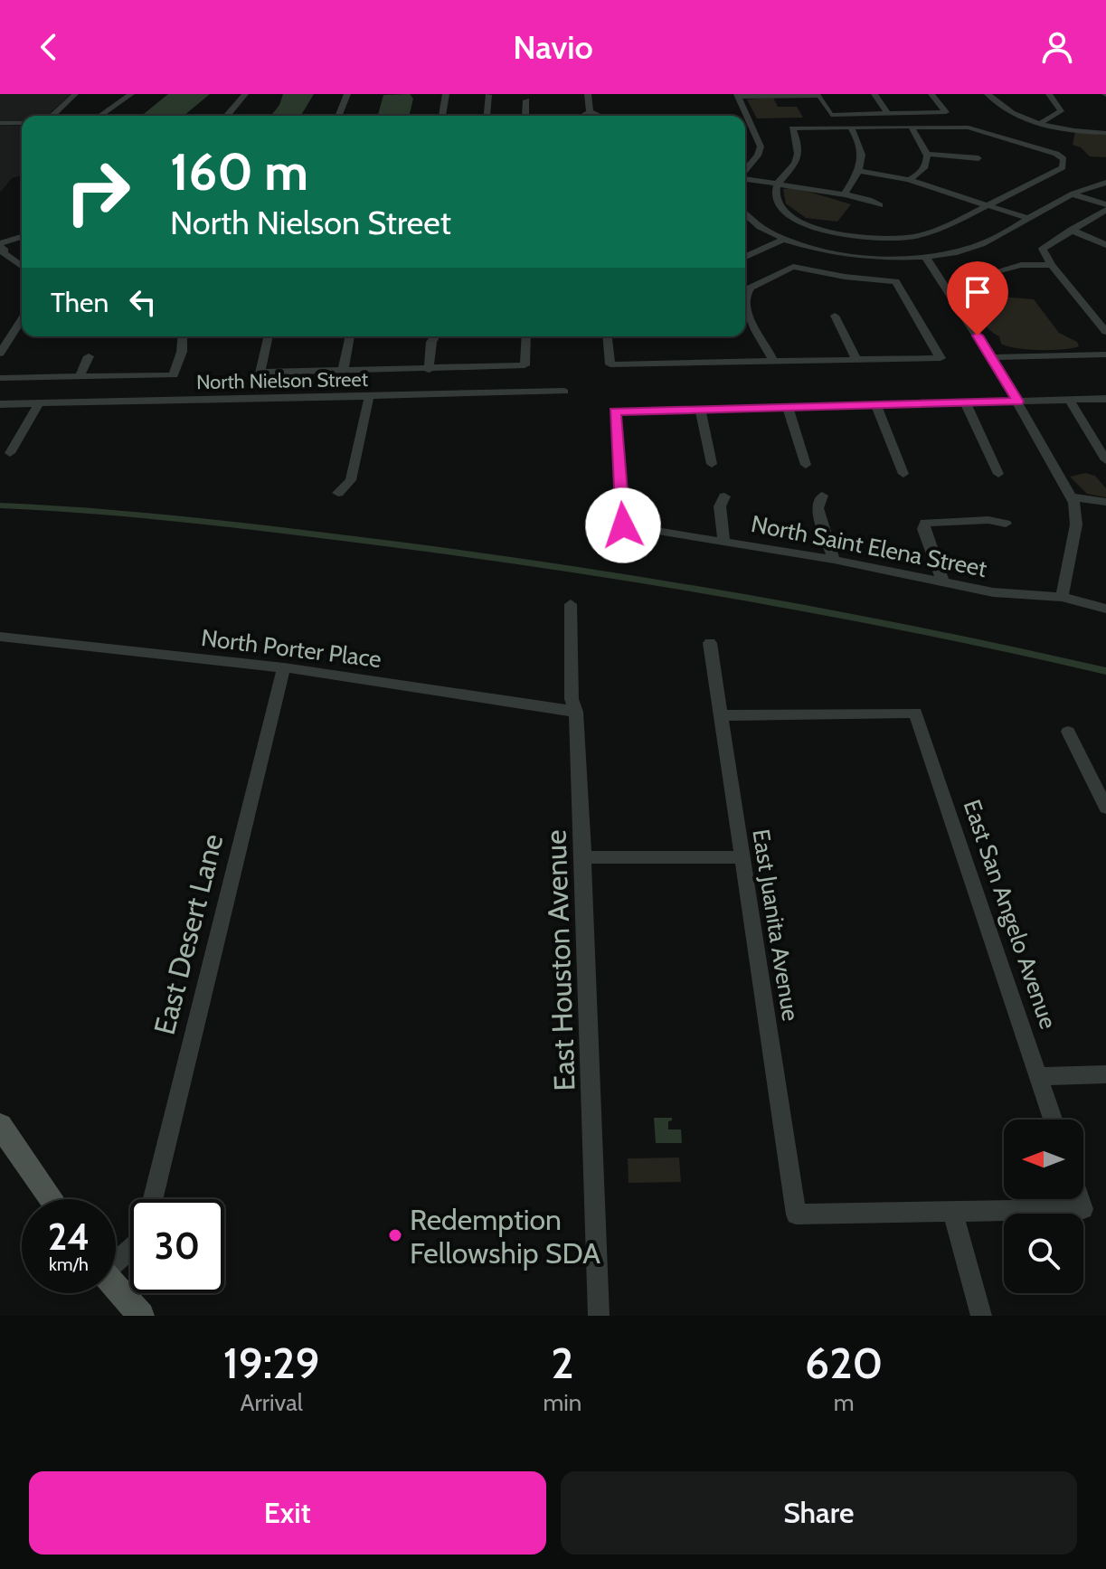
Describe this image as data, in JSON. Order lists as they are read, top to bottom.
{
  "streets": {
    "street": [
      "North Nielson Street",
      "North Saint Elena Street",
      "North Porter Place",
      "East San Angelo Avenue",
      "East Juanita Avenue",
      "East Desert Lane",
      "East Houston Avenue"
    ]
  },
  "crossings": [
    ["North Porter Place", "East Desert Lane"],
    ["North Porter Place", "East Houston Avenue"],
    ["East San Angelo Avenue", "East Juanita Avenue"]
  ],
  "places": ["Redemption Fellowship SDA"],
  "north": "left",
  "page": {
    "header": "Navio",
    "turn": ["160 m", "North Nielson Street"],
    "then": "Then",
    "speed": "24 km/h",
    "limit": "30",
    "eta": [
      "19:29",
      "Arrival",
      "2",
      "min",
      "620",
      "m"
    ],
    "buttons": ["Exit", "Share"]
  }
}
